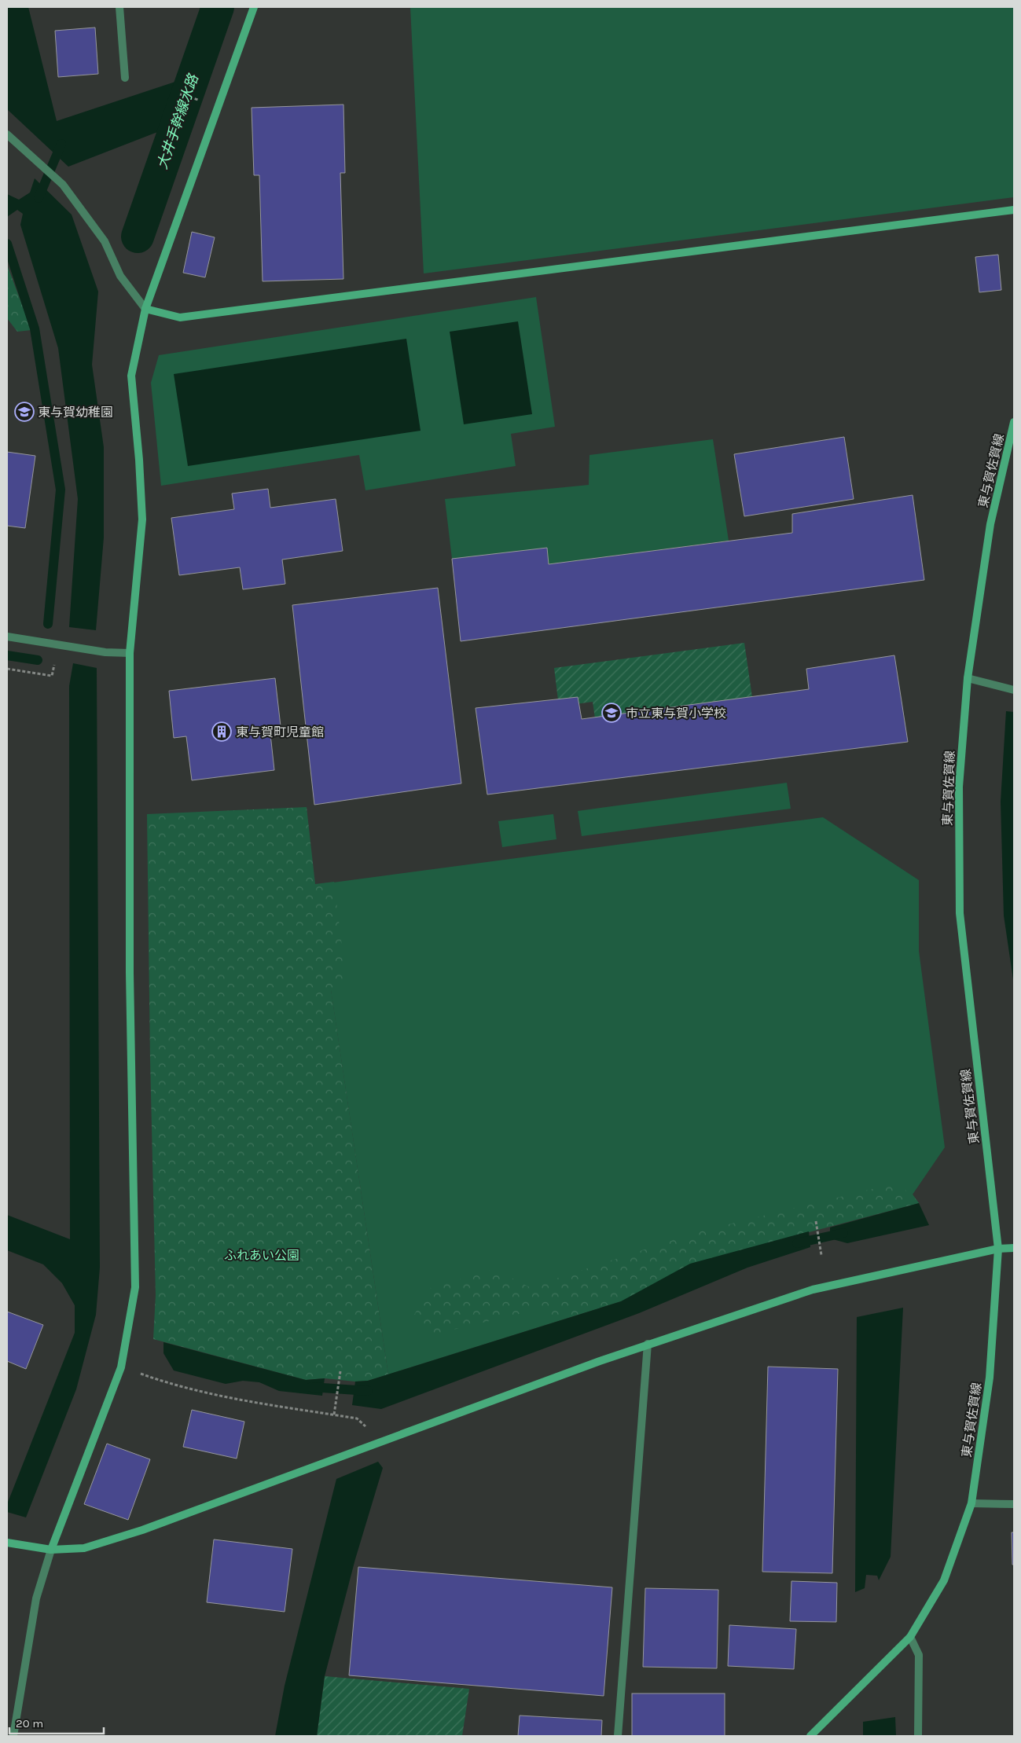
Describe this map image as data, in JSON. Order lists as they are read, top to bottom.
{
  "streets": {
    "street": ["東与賀佐賀線"]
  },
  "water": ["大井手幹線水路"],
  "parks": ["ふれあい公園"],
  "places": {
    "school or university": ["東与賀幼稚園", "市立東与賀小学校"],
    "building": ["東与賀町児童館"]
  },
  "scale_bar": "20 m"
}
